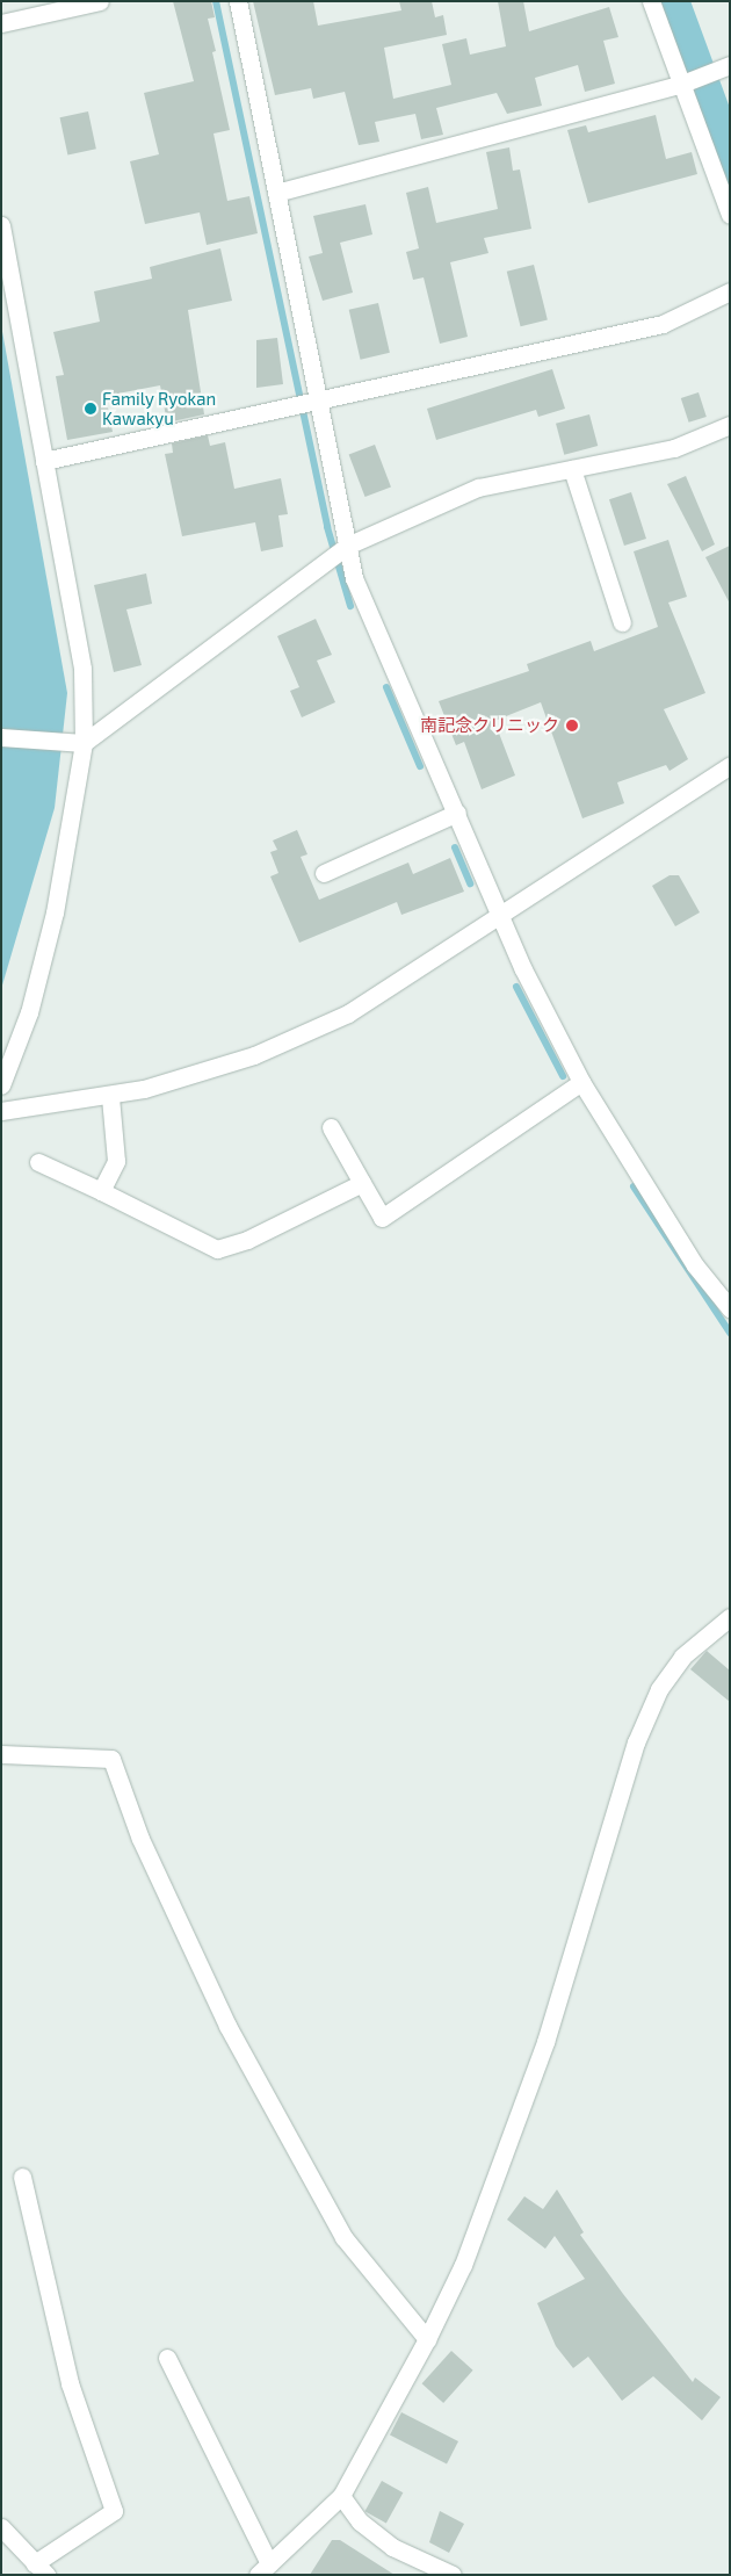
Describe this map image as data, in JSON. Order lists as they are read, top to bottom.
{
  "places": ["Family Ryokan Kawakyu", "南記念クリニック"]
}
